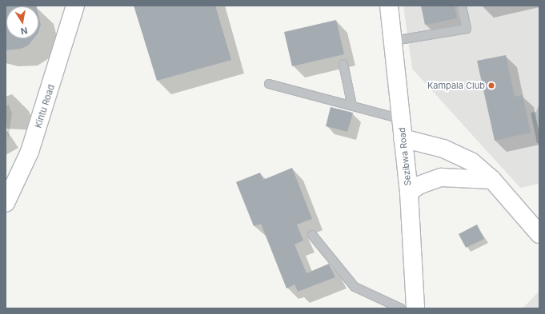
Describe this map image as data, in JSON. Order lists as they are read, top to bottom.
{
  "streets": {
    "street": ["Kintu Road", "Sezibwa Road"]
  },
  "places": ["Kampala Club"],
  "north": "bottom"
}
